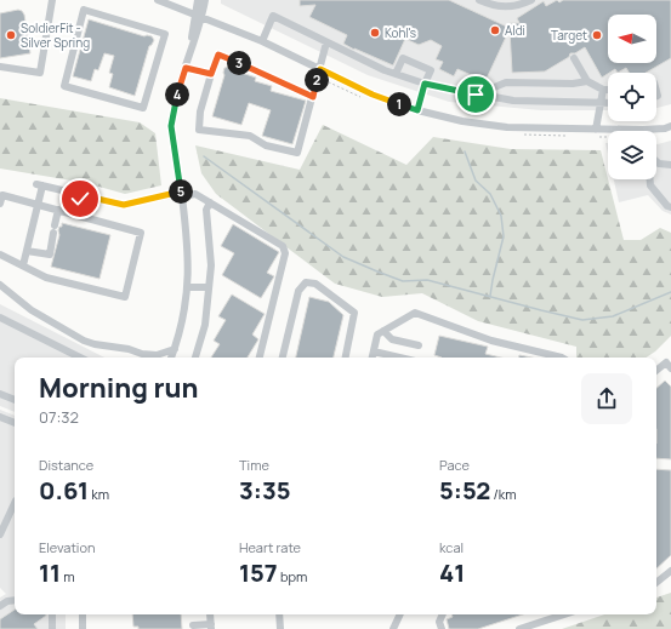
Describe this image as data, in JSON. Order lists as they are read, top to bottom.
{
  "places": [
    "Aldi",
    "Kohl's",
    "SoldierFit - Silver Spring",
    "Target"
  ],
  "north": "left",
  "page": {
    "pins": [
      "3",
      "2",
      "4",
      "1",
      "5"
    ],
    "heading": ["Morning run", "07:32"],
    "stats": [
      ["Distance", "0.61 km"],
      ["Time", "3:35"],
      ["Pace", "5:52 /km"],
      ["Elevation", "11 m"],
      ["Heart rate", "157 bpm"],
      ["kcal", "41"]
    ]
  }
}
